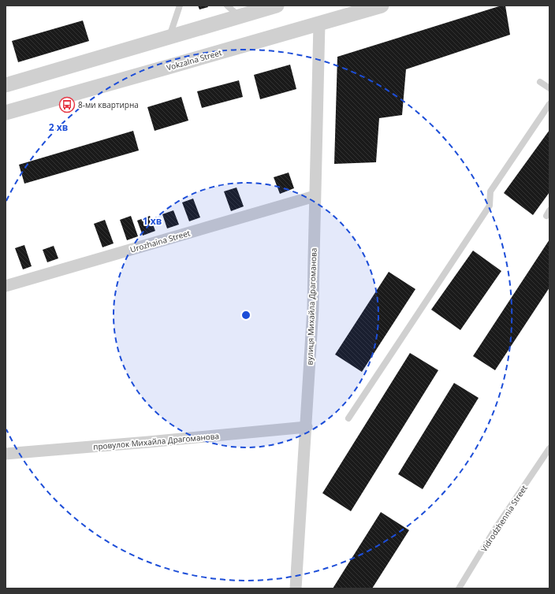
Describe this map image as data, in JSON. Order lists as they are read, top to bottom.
{
  "streets": {
    "street": [
      "Vokzalna Street",
      "Urozhaina Street",
      "вулиця Михайла Драгоманова",
      "провулок Михайла Драгоманова"
    ],
    "lane": ["Vidrodzhennia Street"]
  },
  "crossings": [
    ["Vokzalna Street", "вулиця Михайла Драгоманова"],
    ["Urozhaina Street", "вулиця Михайла Драгоманова"],
    ["вулиця Михайла Драгоманова", "провулок Михайла Драгоманова"]
  ],
  "places": {
    "bus stop": ["8-ми квартирна"]
  },
  "rings": ["2 хв", "1 хв"]
}
